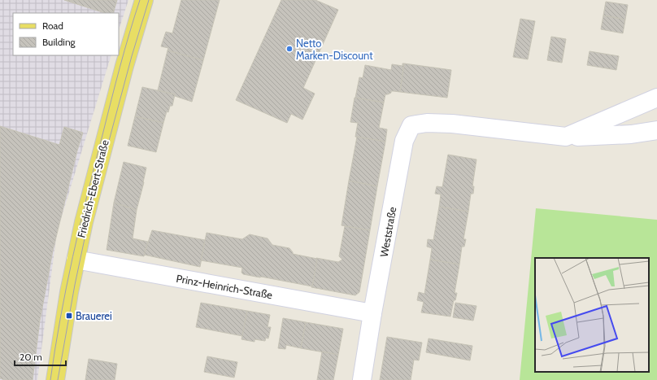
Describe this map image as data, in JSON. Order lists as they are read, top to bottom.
{
  "streets": {
    "main road": ["Friedrich-Ebert-Straße"],
    "street": ["Weststraße", "Prinz-Heinrich-Straße"]
  },
  "crossings": [
    ["Friedrich-Ebert-Straße", "Prinz-Heinrich-Straße"],
    ["Weststraße", "Prinz-Heinrich-Straße"]
  ],
  "places": {
    "other": ["Netto Marken-Discount"],
    "transit": ["Brauerei"]
  },
  "legend": ["Road", "Building"],
  "scale_bar": "20 m"
}
